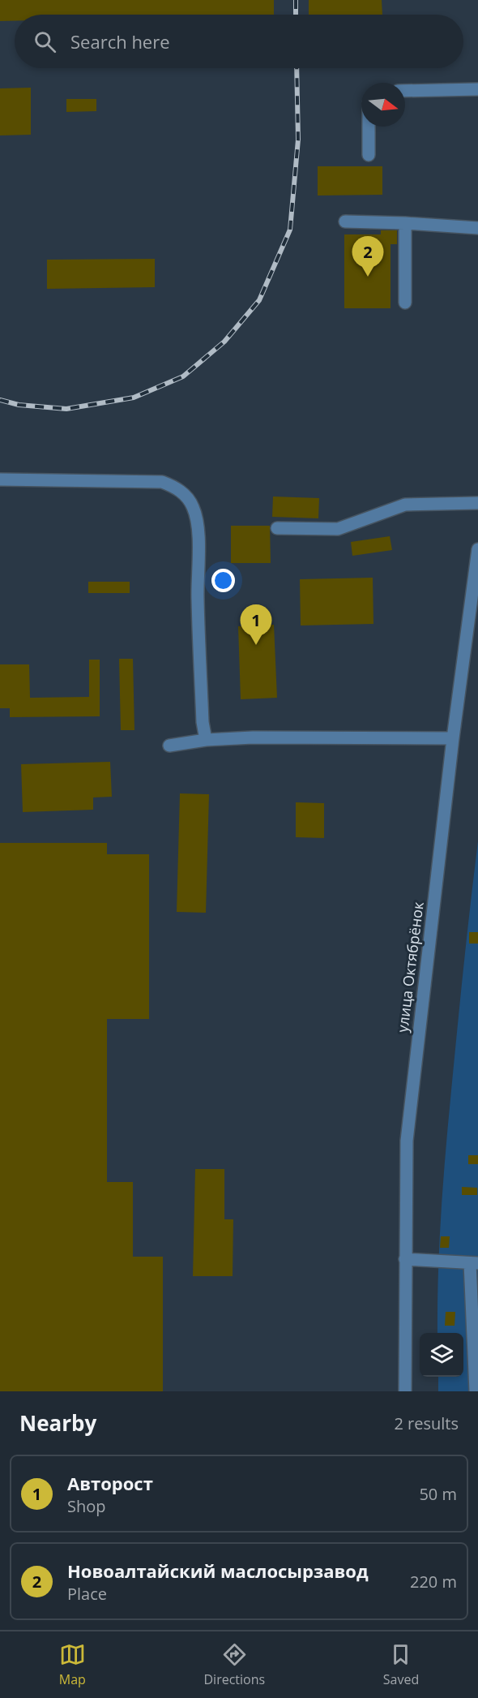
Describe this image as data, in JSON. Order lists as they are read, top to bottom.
{
  "streets": {
    "street": ["улица Октябрёнок"]
  },
  "north": "right",
  "page": {
    "search": "Search here",
    "pins": ["2", "1"],
    "heading": ["Nearby", "2 results"],
    "list": [
      {
        "mark": "1",
        "name": "Авторост",
        "note": "Shop",
        "value": "50 m"
      },
      {
        "mark": "2",
        "name": "Новоалтайский маслосырзавод",
        "note": "Place",
        "value": "220 m"
      }
    ],
    "nav": ["Map", "Directions", "Saved"]
  }
}
